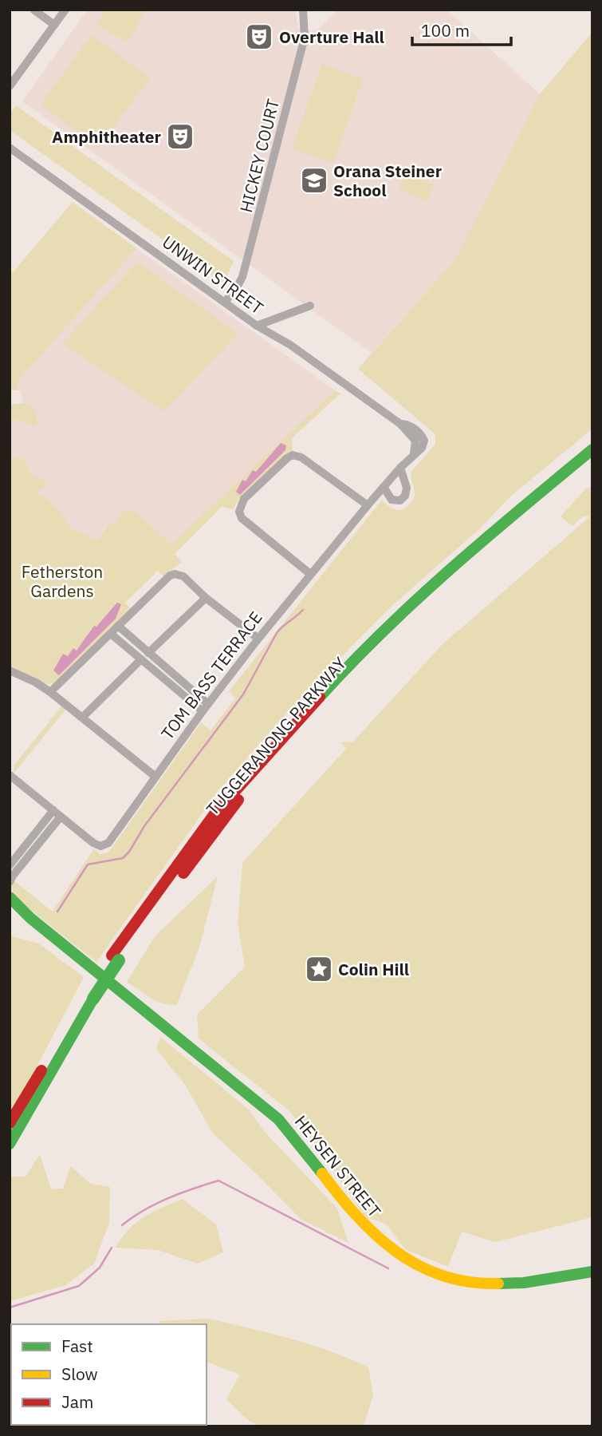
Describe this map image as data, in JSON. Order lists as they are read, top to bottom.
{
  "streets": {
    "main road": ["TUGGERANONG PARKWAY", "HEYSEN STREET"],
    "street": ["HICKEY COURT", "UNWIN STREET", "TOM BASS TERRACE"]
  },
  "crossings": [
    ["HICKEY COURT", "UNWIN STREET"],
    ["UNWIN STREET", "TOM BASS TERRACE"]
  ],
  "parks": ["Fetherston Gardens"],
  "places": {
    "theatre": ["Overture Hall", "Amphitheater"],
    "school or university": ["Orana Steiner School"],
    "place": ["Colin Hill"]
  },
  "legend": ["Fast", "Slow", "Jam"],
  "scale_bar": "100 m"
}
